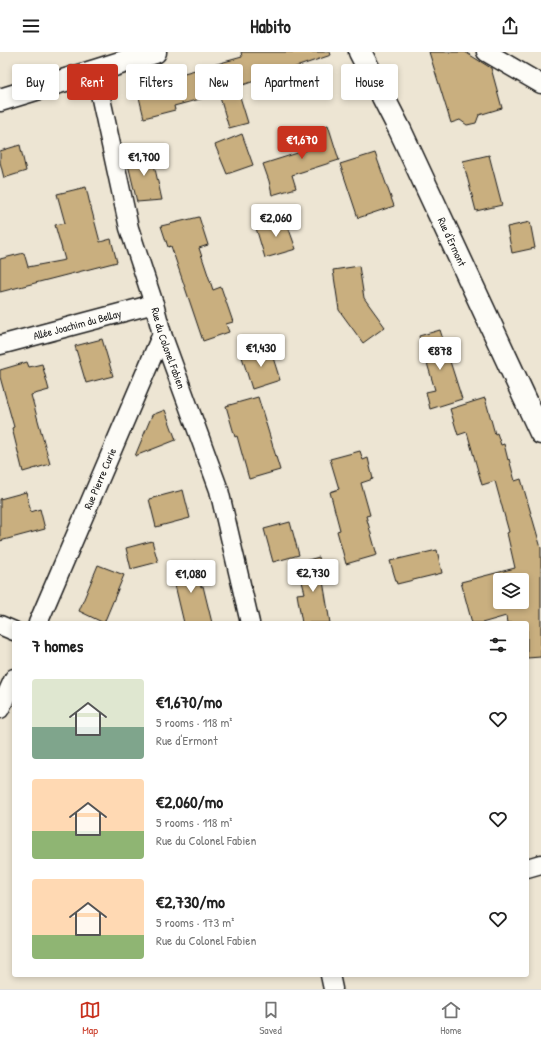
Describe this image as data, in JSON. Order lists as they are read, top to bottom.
{
  "streets": {
    "street": [
      "Rue d'Ermont",
      "Allée Joachim du Bellay",
      "Rue du Colonel Fabien",
      "Rue Pierre Curie"
    ]
  },
  "crossings": [
    ["Allée Joachim du Bellay", "Rue du Colonel Fabien"],
    ["Rue du Colonel Fabien", "Rue Pierre Curie"]
  ],
  "page": {
    "header": "Habito",
    "chip": [
      "Buy",
      "Rent",
      "Filters",
      "New",
      "Apartment",
      "House"
    ],
    "price": [
      "€1,670",
      "€1,700",
      "€2,060",
      "€1,430",
      "€878",
      "€2,730",
      "€1,080"
    ],
    "heading": "7 homes",
    "list": [
      {
        "name": "€1,670/mo",
        "note": "5 rooms · 118 m² · Rue d'Ermont"
      },
      {
        "name": "€2,060/mo",
        "note": "5 rooms · 118 m² · Rue du Colonel Fabien"
      },
      {
        "name": "€2,730/mo",
        "note": "5 rooms · 173 m² · Rue du Colonel Fabien"
      }
    ],
    "tabs": ["Map", "Saved", "Home"]
  }
}
